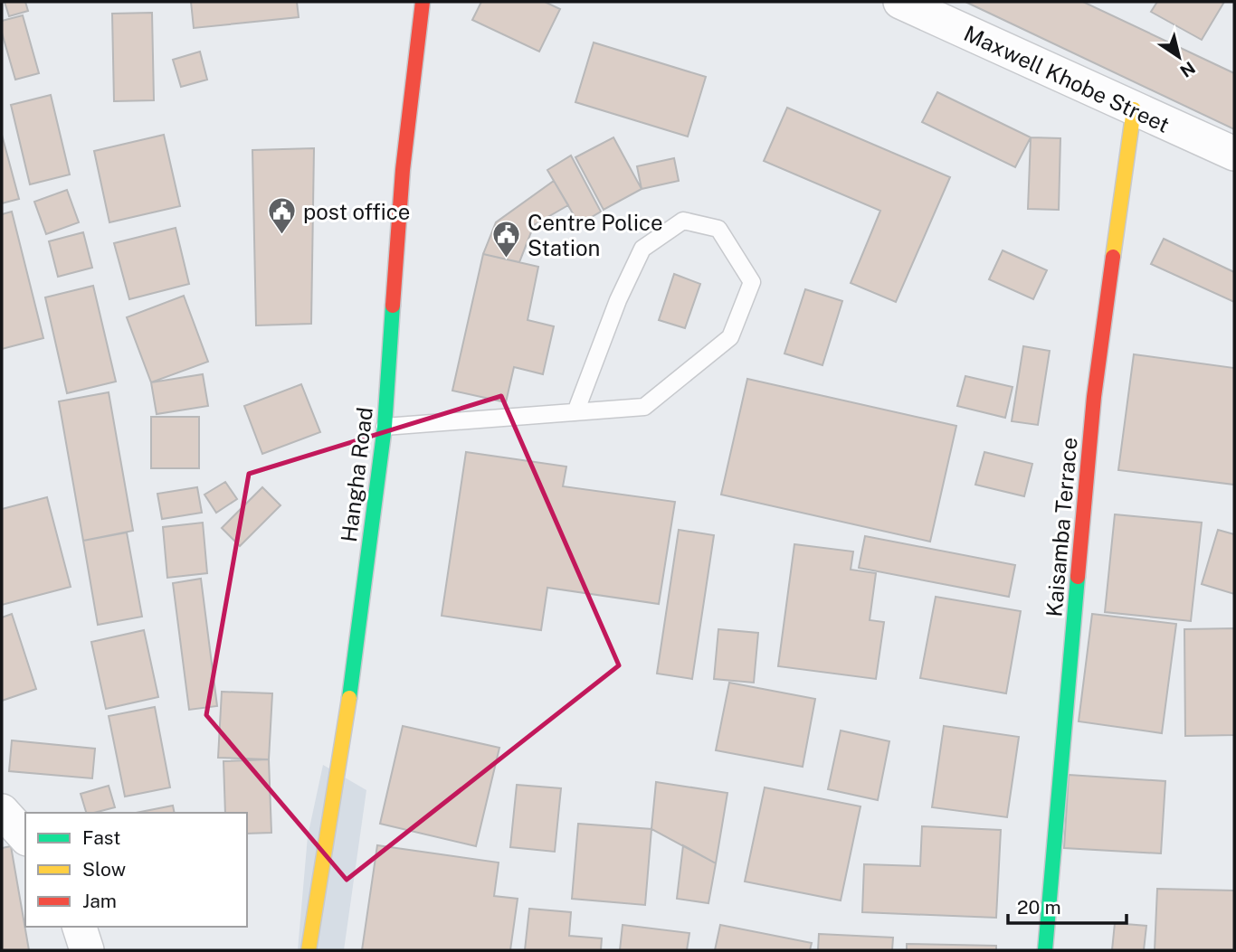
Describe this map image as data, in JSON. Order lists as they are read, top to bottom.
{
  "streets": {
    "main road": ["Hangha Road", "Kaisamba Terrace"],
    "street": ["Maxwell Khobe Street"]
  },
  "crossings": [
    ["Maxwell Khobe Street", "Kaisamba Terrace"]
  ],
  "places": {
    "public building": ["post office", "Centre Police Station"]
  },
  "legend": ["Fast", "Slow", "Jam"],
  "scale_bar": "20 m",
  "north": "bottom right"
}
